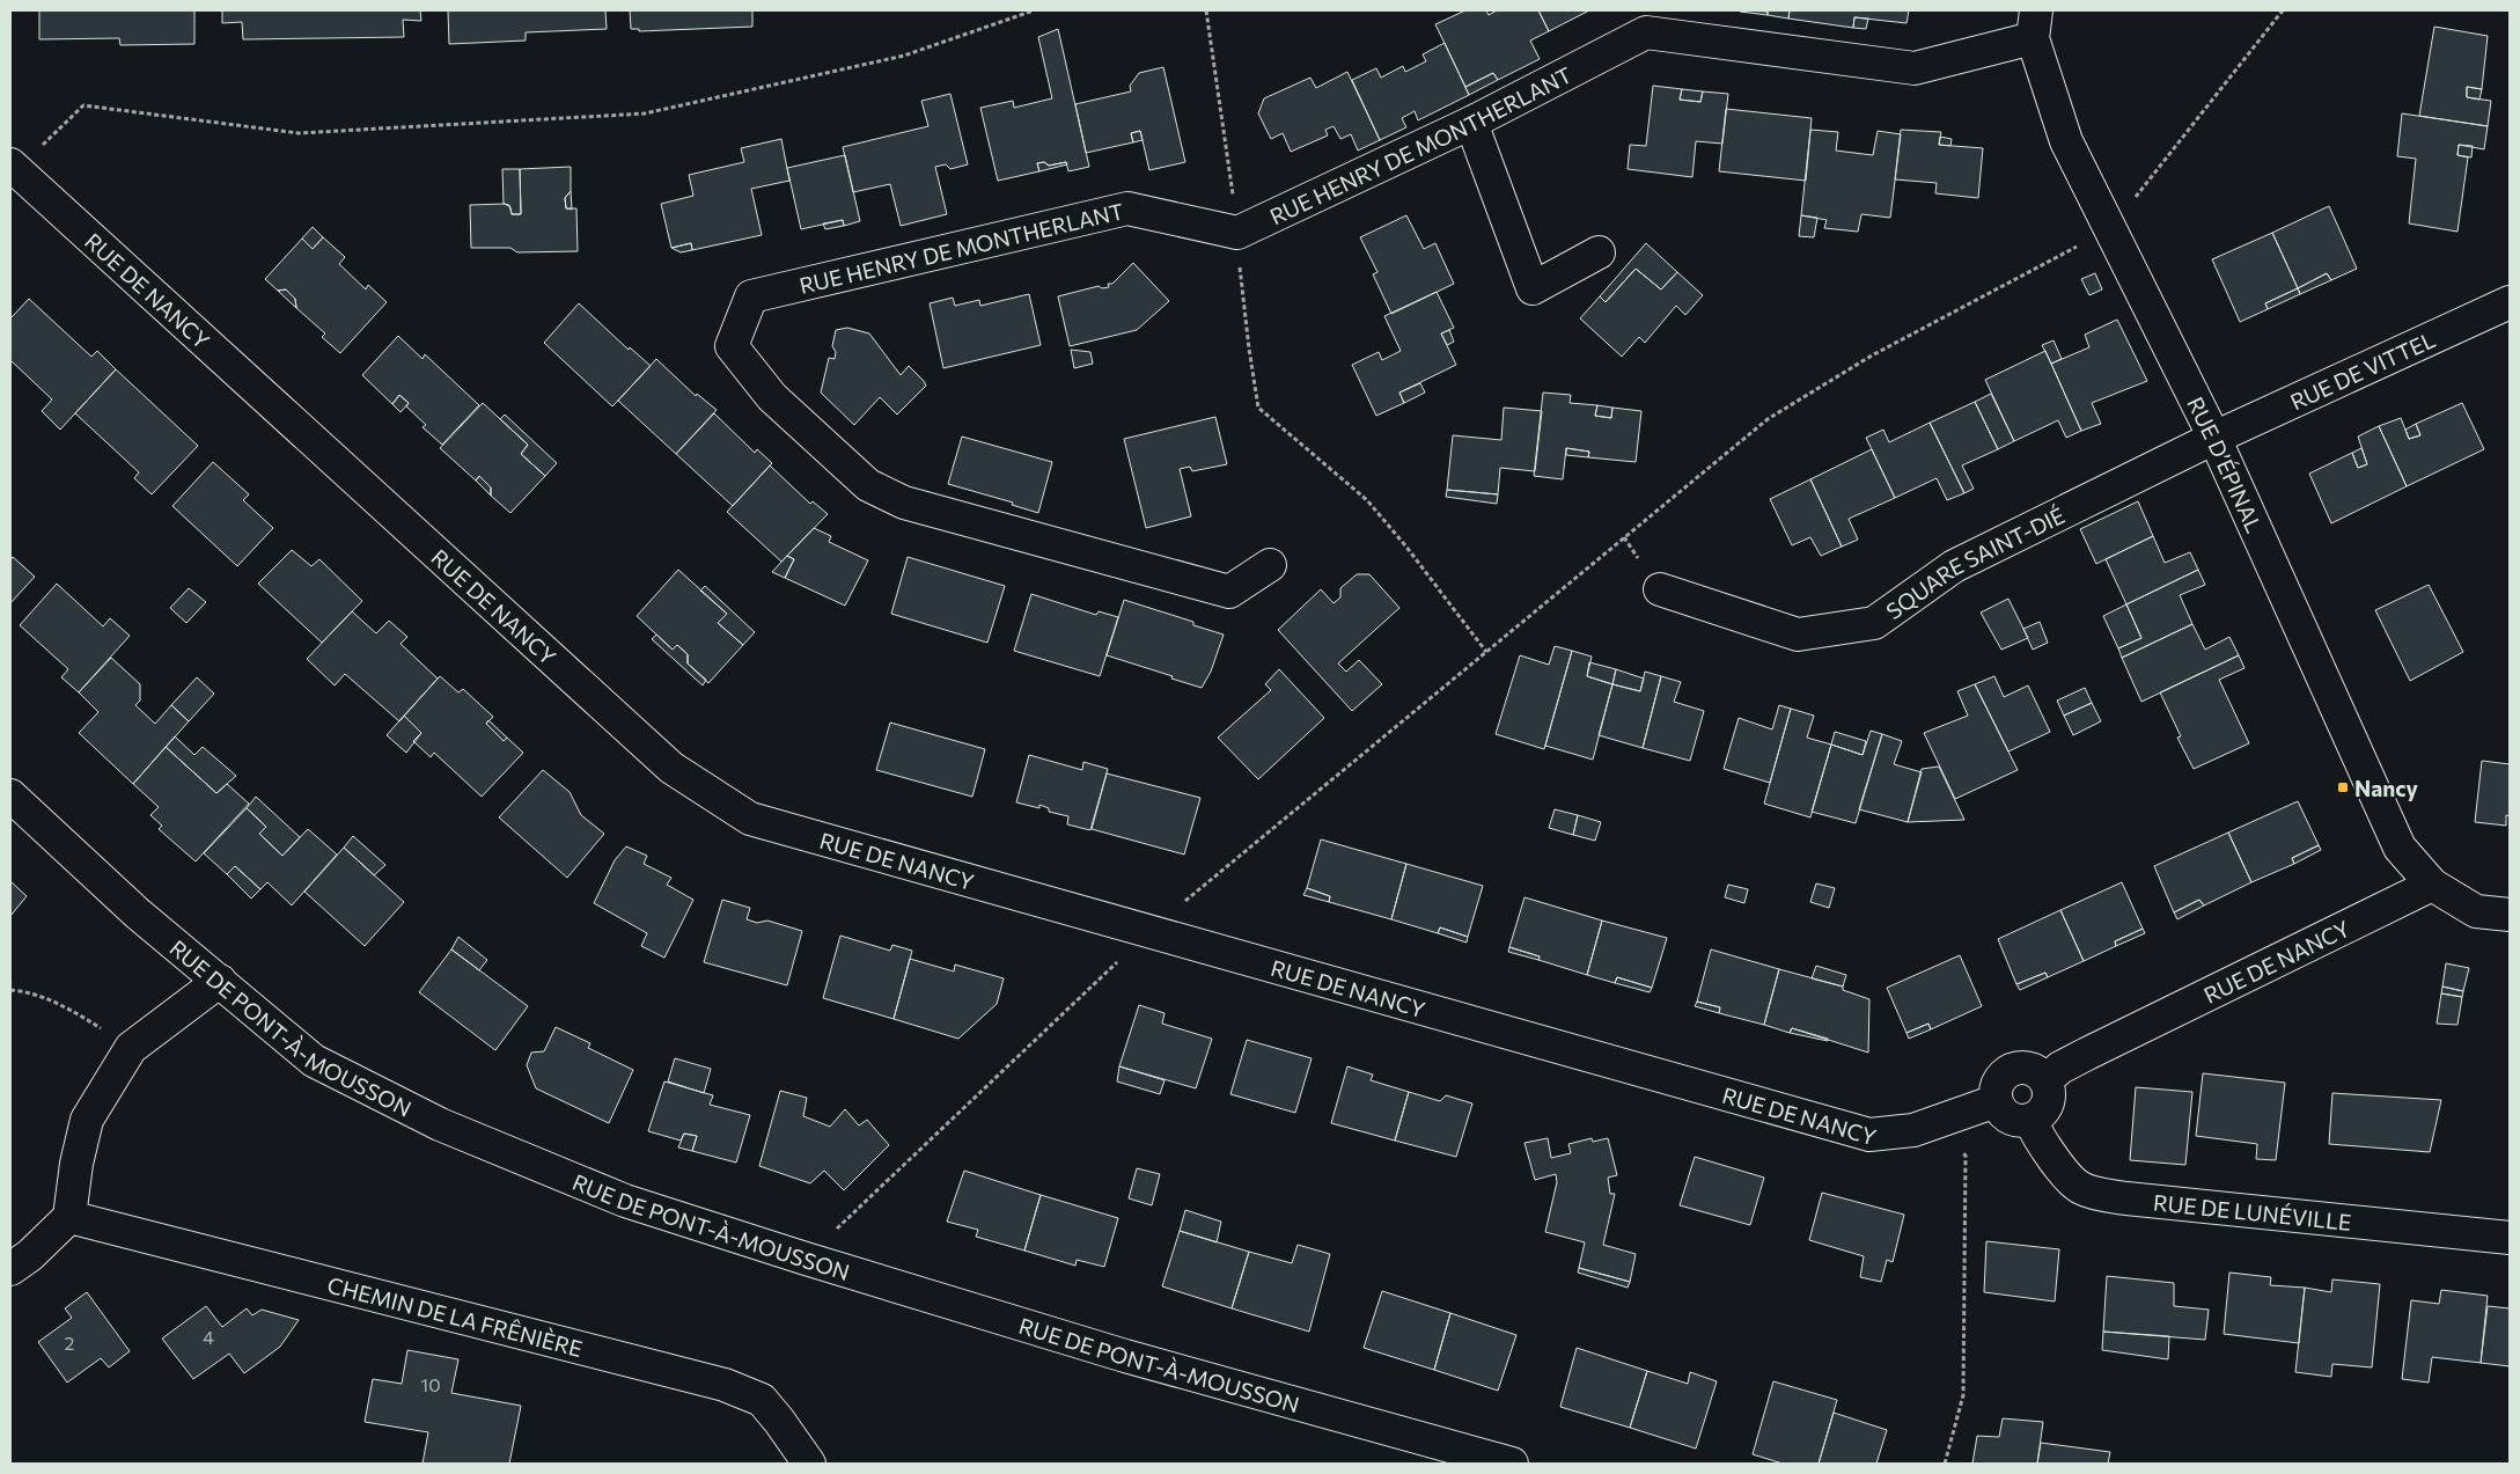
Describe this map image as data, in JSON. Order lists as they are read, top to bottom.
{
  "streets": {
    "street": [
      "RUE HENRY DE MONTHERLANT",
      "RUE DE NANCY",
      "RUE DE VITTEL",
      "RUE D’ÉPINAL",
      "SQUARE SAINT-DIÉ",
      "RUE DE PONT-À-MOUSSON",
      "RUE DE LUNÉVILLE",
      "CHEMIN DE LA FRÊNIÈRE"
    ]
  },
  "crossings": [
    ["RUE HENRY DE MONTHERLANT", "RUE D’ÉPINAL"],
    ["RUE DE NANCY", "RUE D’ÉPINAL"],
    ["RUE DE NANCY", "RUE DE LUNÉVILLE"],
    ["RUE DE VITTEL", "RUE D’ÉPINAL"],
    ["RUE DE VITTEL", "SQUARE SAINT-DIÉ"],
    ["RUE D’ÉPINAL", "SQUARE SAINT-DIÉ"]
  ],
  "places": {
    "transit": ["Nancy"]
  },
  "house_numbers": ["4", "2", "10"]
}
